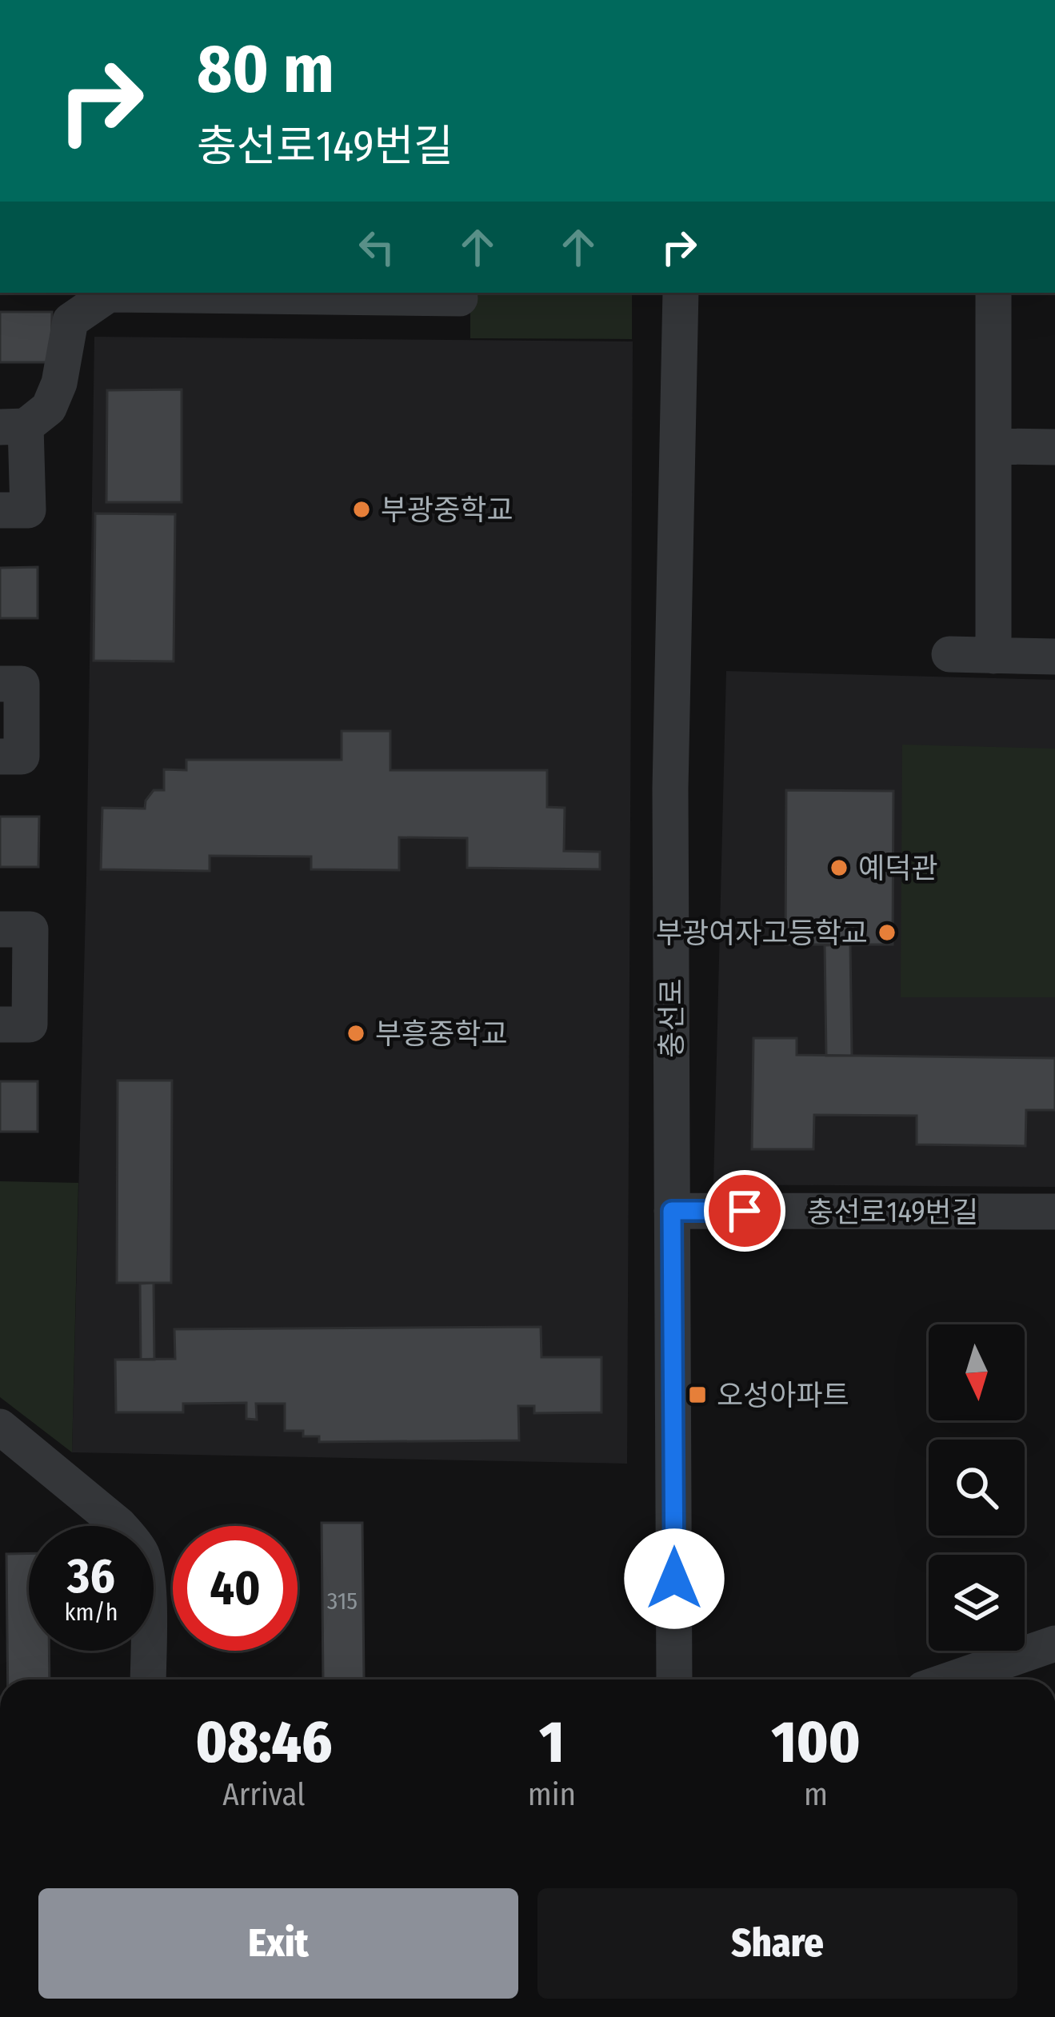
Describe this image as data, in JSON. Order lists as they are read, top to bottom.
{
  "streets": {
    "street": ["충선로", "충선로149번길"]
  },
  "crossings": [
    ["충선로", "충선로149번길"]
  ],
  "places": {
    "other": [
      "부광중학교",
      "예덕관",
      "부광여자고등학교",
      "부흥중학교"
    ],
    "transit": ["오성아파트"]
  },
  "house_numbers": ["315"],
  "north": "bottom",
  "page": {
    "turn": ["80 m", "충선로149번길"],
    "speed": "36 km/h",
    "limit": "40",
    "eta": [
      "08:46",
      "Arrival",
      "1",
      "min",
      "100",
      "m"
    ],
    "buttons": ["Exit", "Share"]
  }
}
